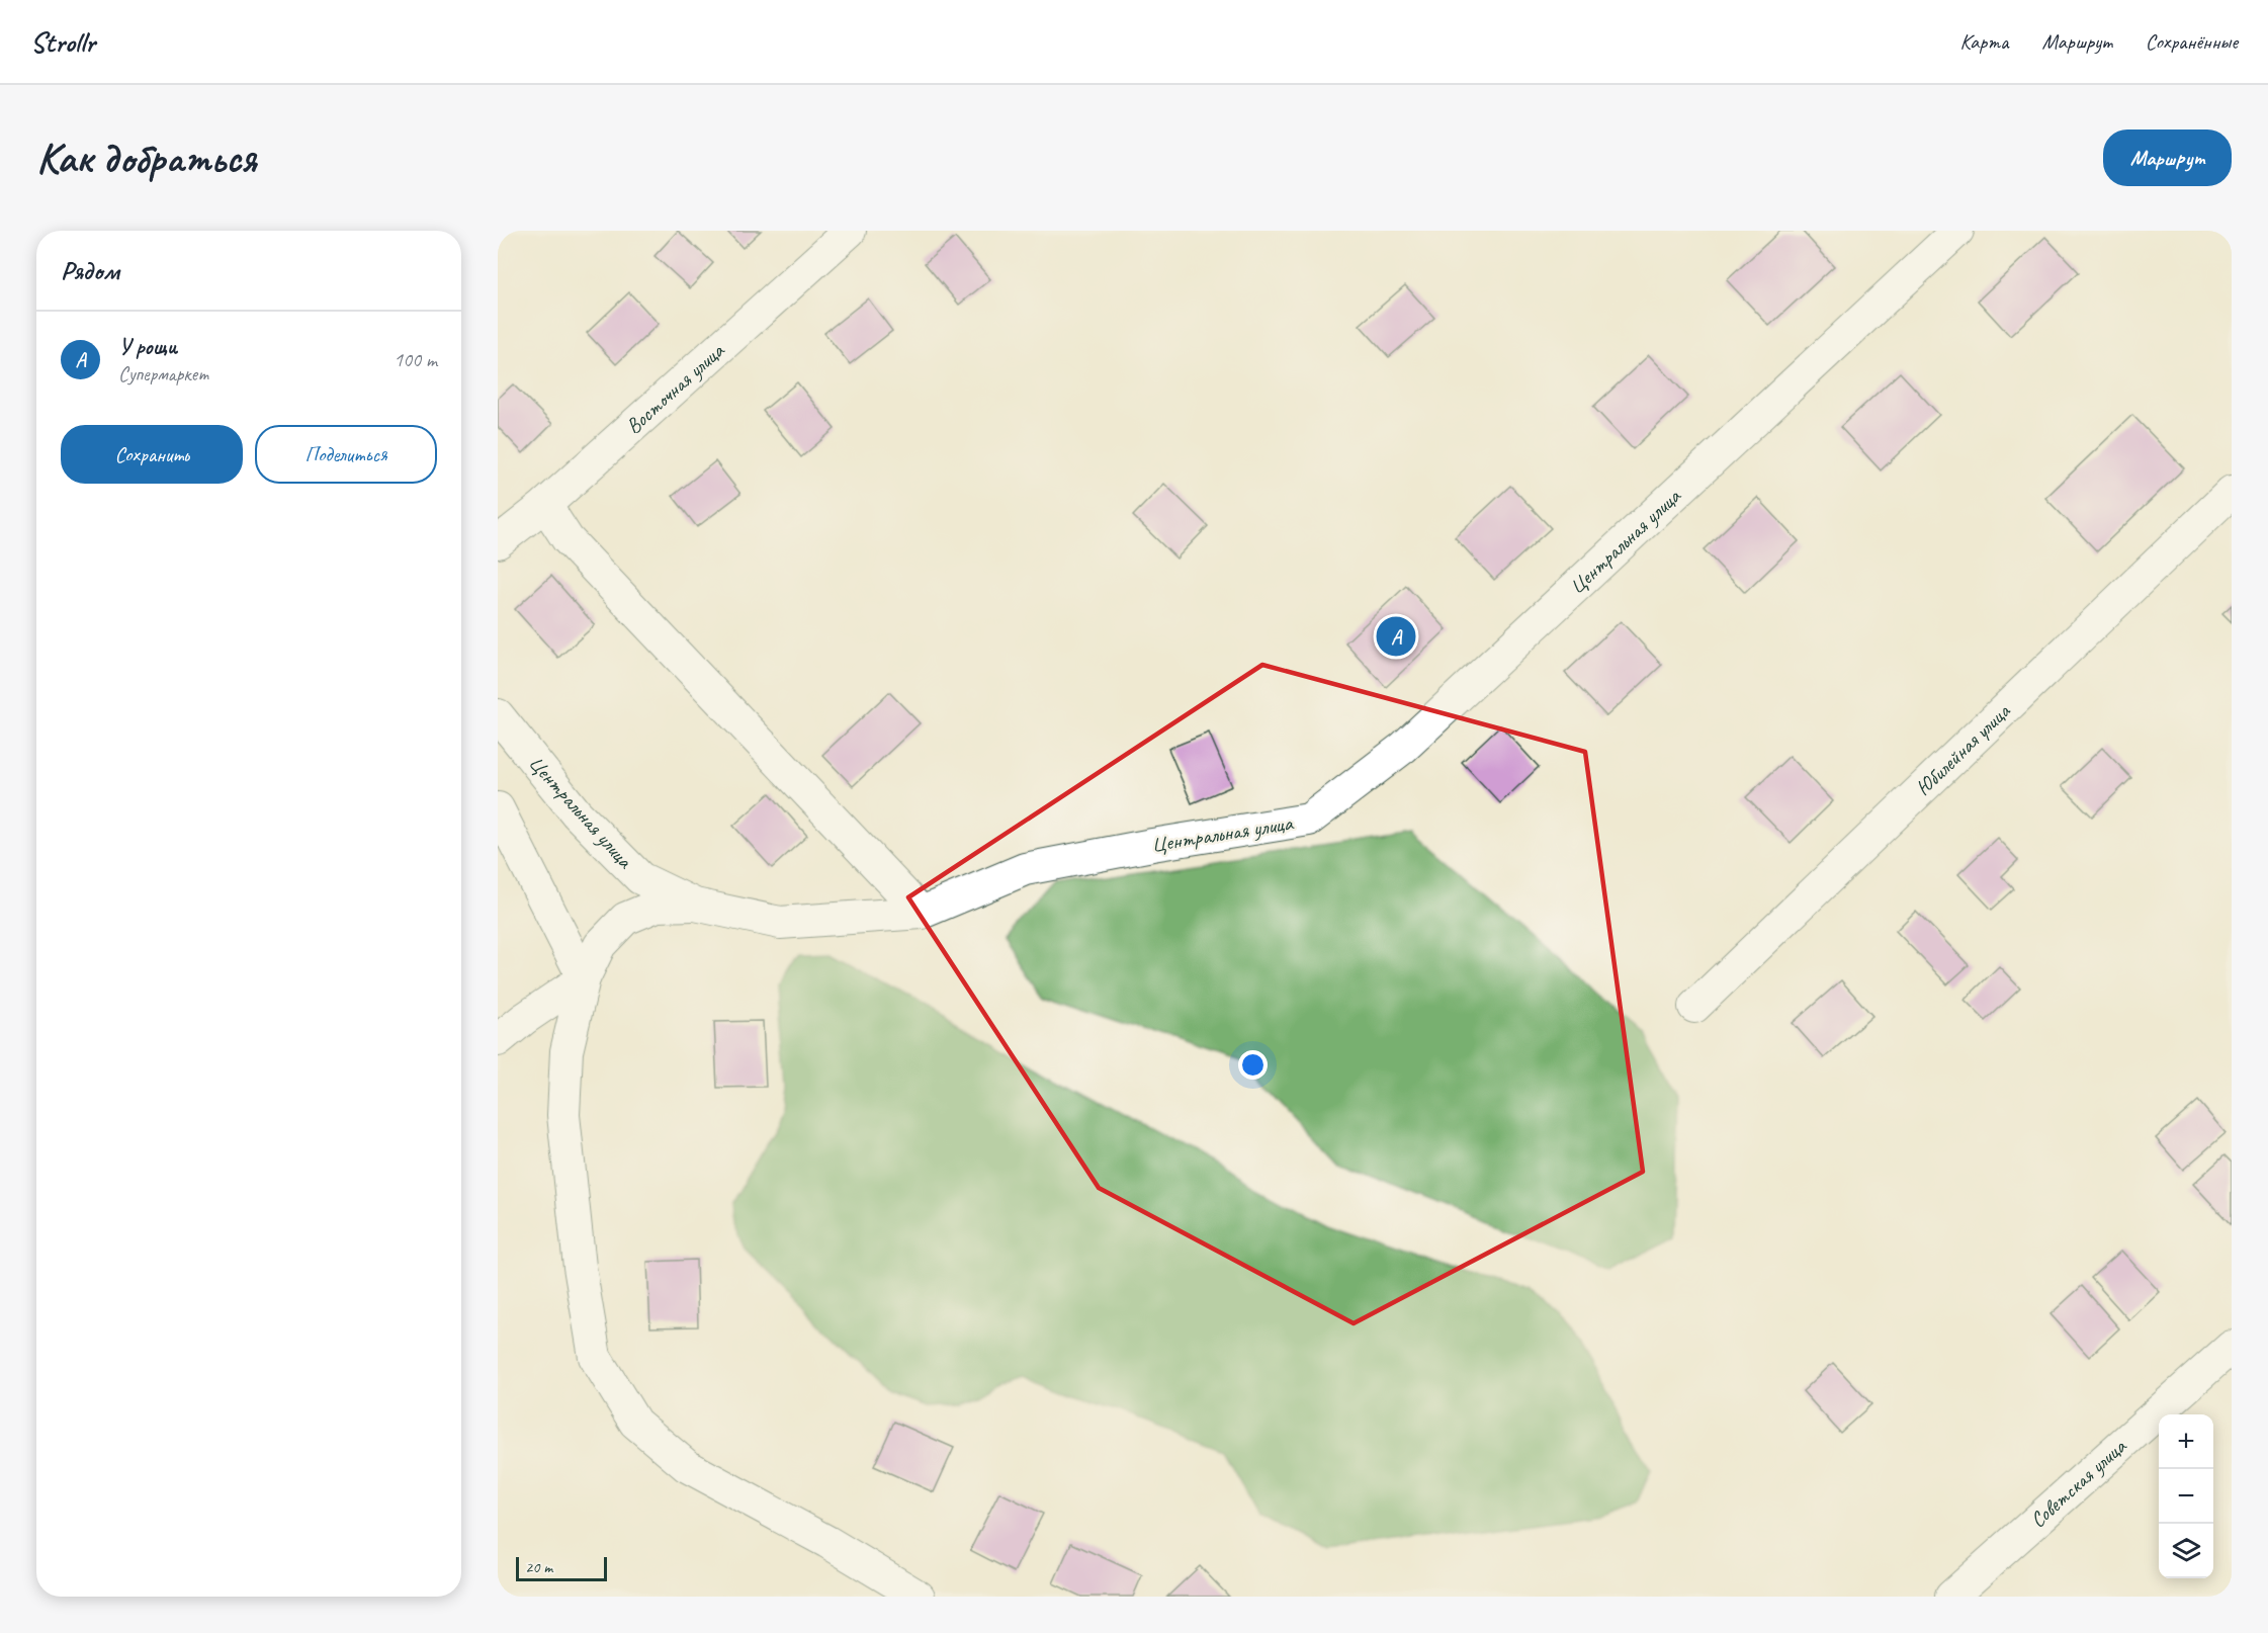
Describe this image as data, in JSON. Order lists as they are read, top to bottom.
{
  "streets": {
    "street": [
      "Восточная улица",
      "Центральная улица",
      "Юбилейная улица",
      "Советская улица"
    ]
  },
  "scale_bar": "20 m",
  "page": {
    "header": "Strollr",
    "nav": ["Карта", "Маршрут", "Сохранённые"],
    "buttons": [
      "Маршрут",
      ["Сохранить", "Поделиться"]
    ],
    "title": "Как добраться",
    "heading": "Рядом",
    "list": [
      {
        "mark": "A",
        "name": "У рощи",
        "note": "Супермаркет",
        "value": "100 m"
      }
    ],
    "pins": "A",
    "map_buttons": ["+", "−"],
    "scale": "20 m"
  }
}
